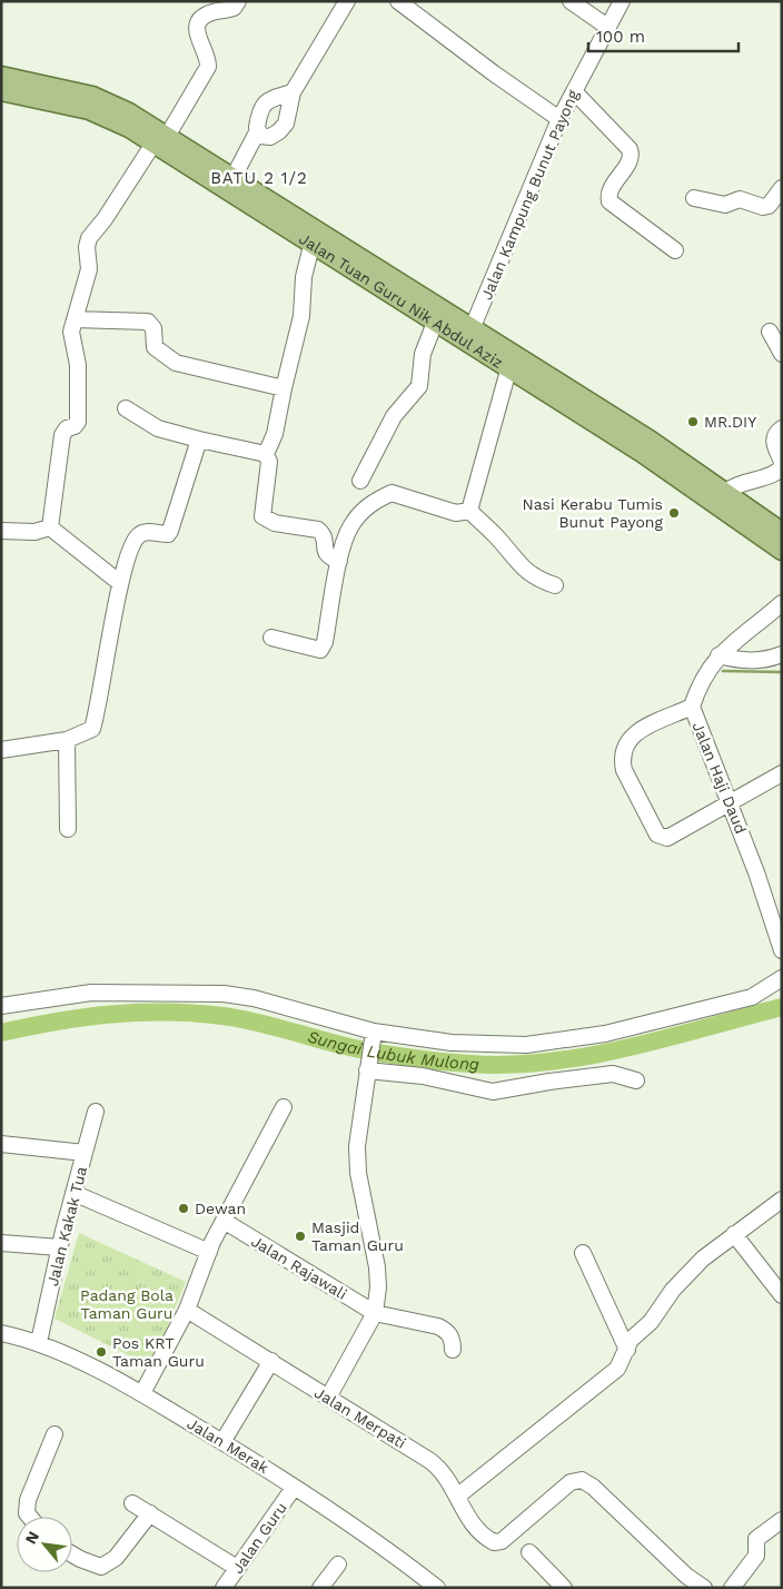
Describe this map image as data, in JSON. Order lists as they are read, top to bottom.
{
  "streets": {
    "main road": ["Jalan Tuan Guru Nik Abdul Aziz"],
    "street": [
      "Jalan Kampung Bunut Payong",
      "Jalan Haji Daud",
      "Jalan Kakak Tua",
      "Jalan Rajawali",
      "Jalan Merpati",
      "Jalan Merak",
      "Jalan Guru"
    ]
  },
  "crossings": [
    ["Jalan Kampung Bunut Payong", "Jalan Tuan Guru Nik Abdul Aziz"],
    ["Jalan Kakak Tua", "Jalan Merak"],
    ["Jalan Merak", "Jalan Guru"]
  ],
  "districts": ["BATU 2 1/2"],
  "water": ["Sungai Lubuk Mulong"],
  "parks": ["Padang Bola Taman Guru"],
  "places": [
    "MR.DIY",
    "Nasi Kerabu Tumis Bunut Payong",
    "Dewan",
    "Masjid Taman Guru",
    "Pos KRT Taman Guru"
  ],
  "scale_bar": "100 m",
  "north": "top left"
}
